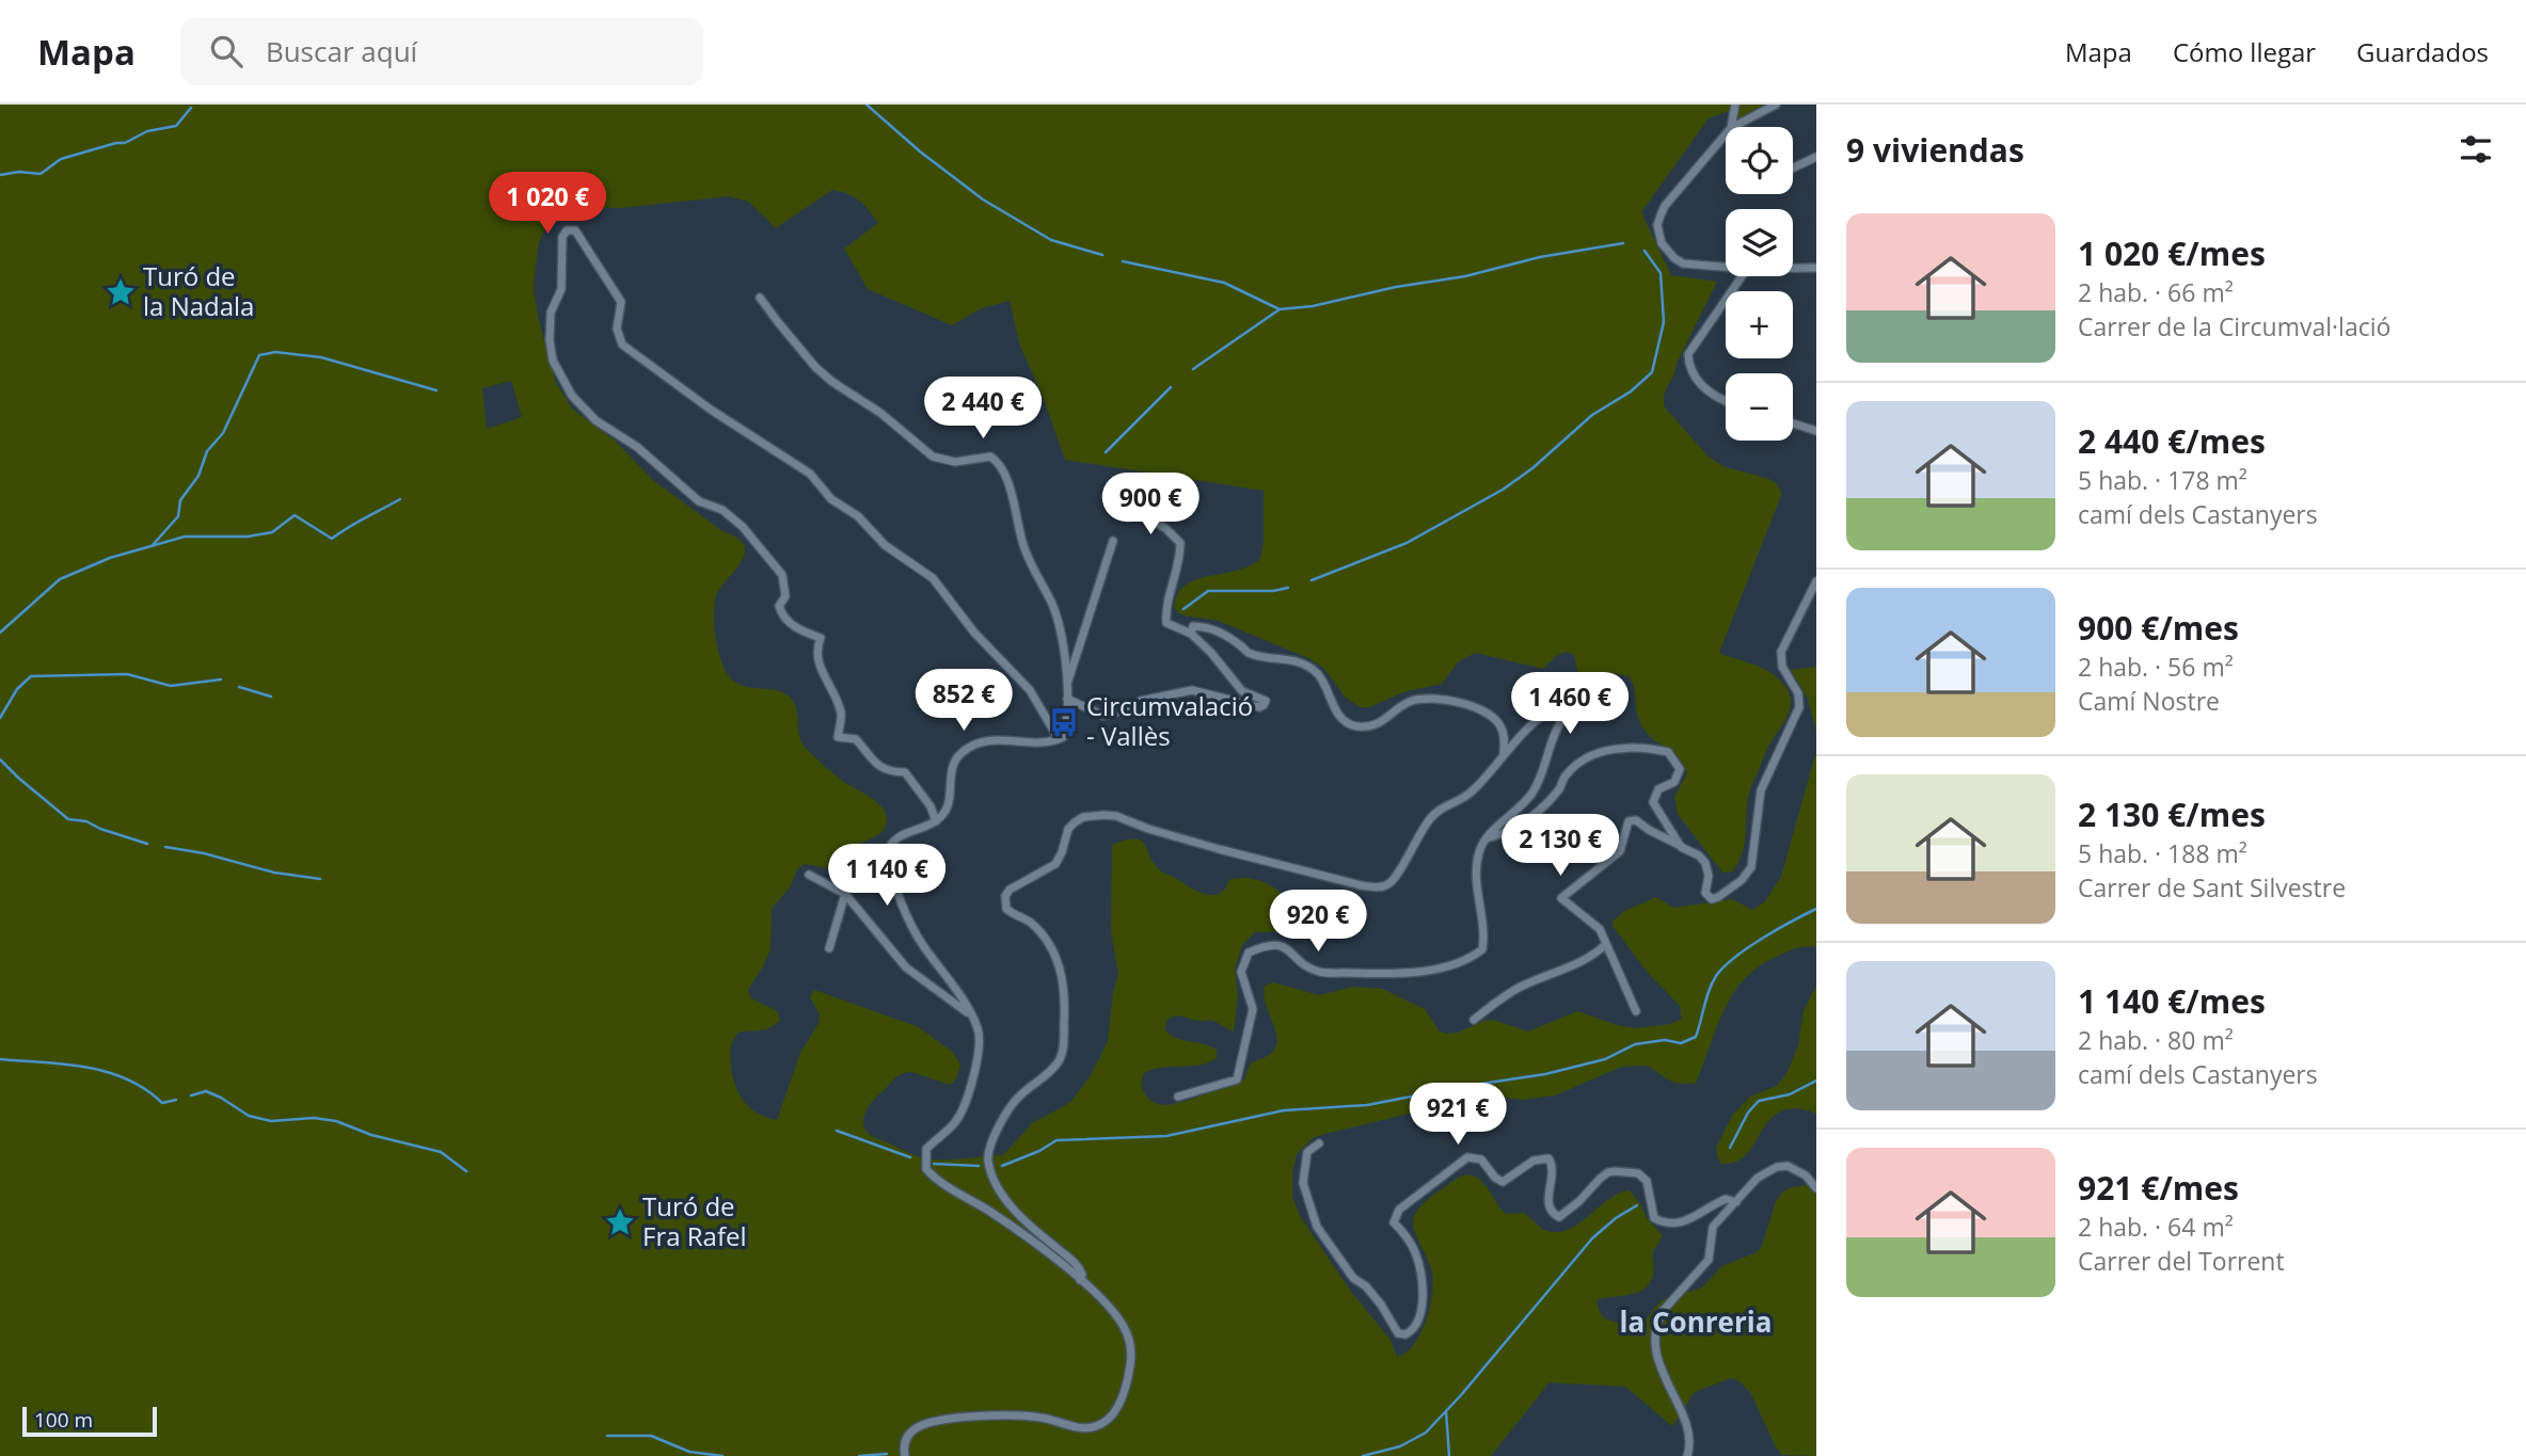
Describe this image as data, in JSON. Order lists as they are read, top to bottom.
{
  "districts": ["la Conreria"],
  "places": {
    "place": ["Turó de la Nadala", "Turó de Fra Rafel"],
    "bus stop": ["Circumvalació - Vallès"]
  },
  "scale_bar": "100 m",
  "page": {
    "header": "Mapa",
    "search": "Buscar aquí",
    "nav": ["Mapa", "Cómo llegar", "Guardados"],
    "heading": "9 viviendas",
    "map_buttons": ["+", "−"],
    "price": [
      "1 020 €",
      "2 440 €",
      "900 €",
      "852 €",
      "1 460 €",
      "2 130 €",
      "1 140 €",
      "920 €",
      "921 €"
    ],
    "list": [
      {
        "name": "1 020 €/mes",
        "note": "2 hab. · 66 m² · Carrer de la Circumval·lació"
      },
      {
        "name": "2 440 €/mes",
        "note": "5 hab. · 178 m² · camí dels Castanyers"
      },
      {
        "name": "900 €/mes",
        "note": "2 hab. · 56 m² · Camí Nostre"
      },
      {
        "name": "2 130 €/mes",
        "note": "5 hab. · 188 m² · Carrer de Sant Silvestre"
      },
      {
        "name": "1 140 €/mes",
        "note": "2 hab. · 80 m² · camí dels Castanyers"
      },
      {
        "name": "921 €/mes",
        "note": "2 hab. · 64 m² · Carrer del Torrent"
      }
    ],
    "scale": "100 m"
  }
}
